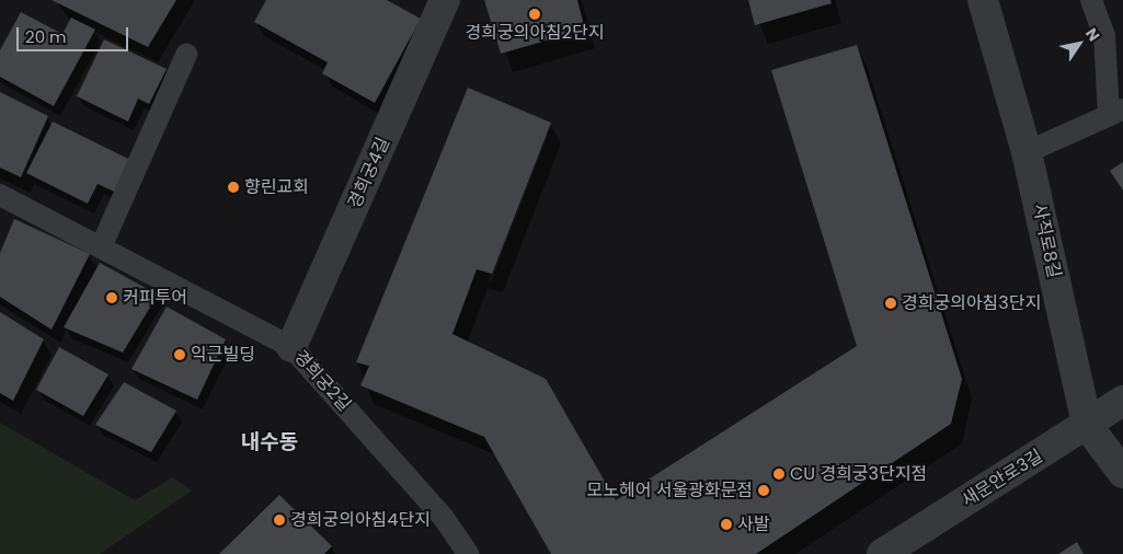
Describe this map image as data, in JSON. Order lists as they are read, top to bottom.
{
  "streets": {
    "street": ["경희궁4길", "사직로8길", "새문안로3길"],
    "lane": ["경희궁2길"]
  },
  "crossings": [
    ["경희궁4길", "경희궁2길"],
    ["사직로8길", "새문안로3길"]
  ],
  "districts": ["내수동"],
  "places": [
    "경희궁의아침2단지",
    "향린교회",
    "커피투어",
    "경희궁의아침3단지",
    "익근빌딩",
    "CU 경희궁3단지점",
    "모노헤어 서울광화문점",
    "경희궁의아침4단지",
    "사발"
  ],
  "scale_bar": "20 m",
  "north": "top right"
}
